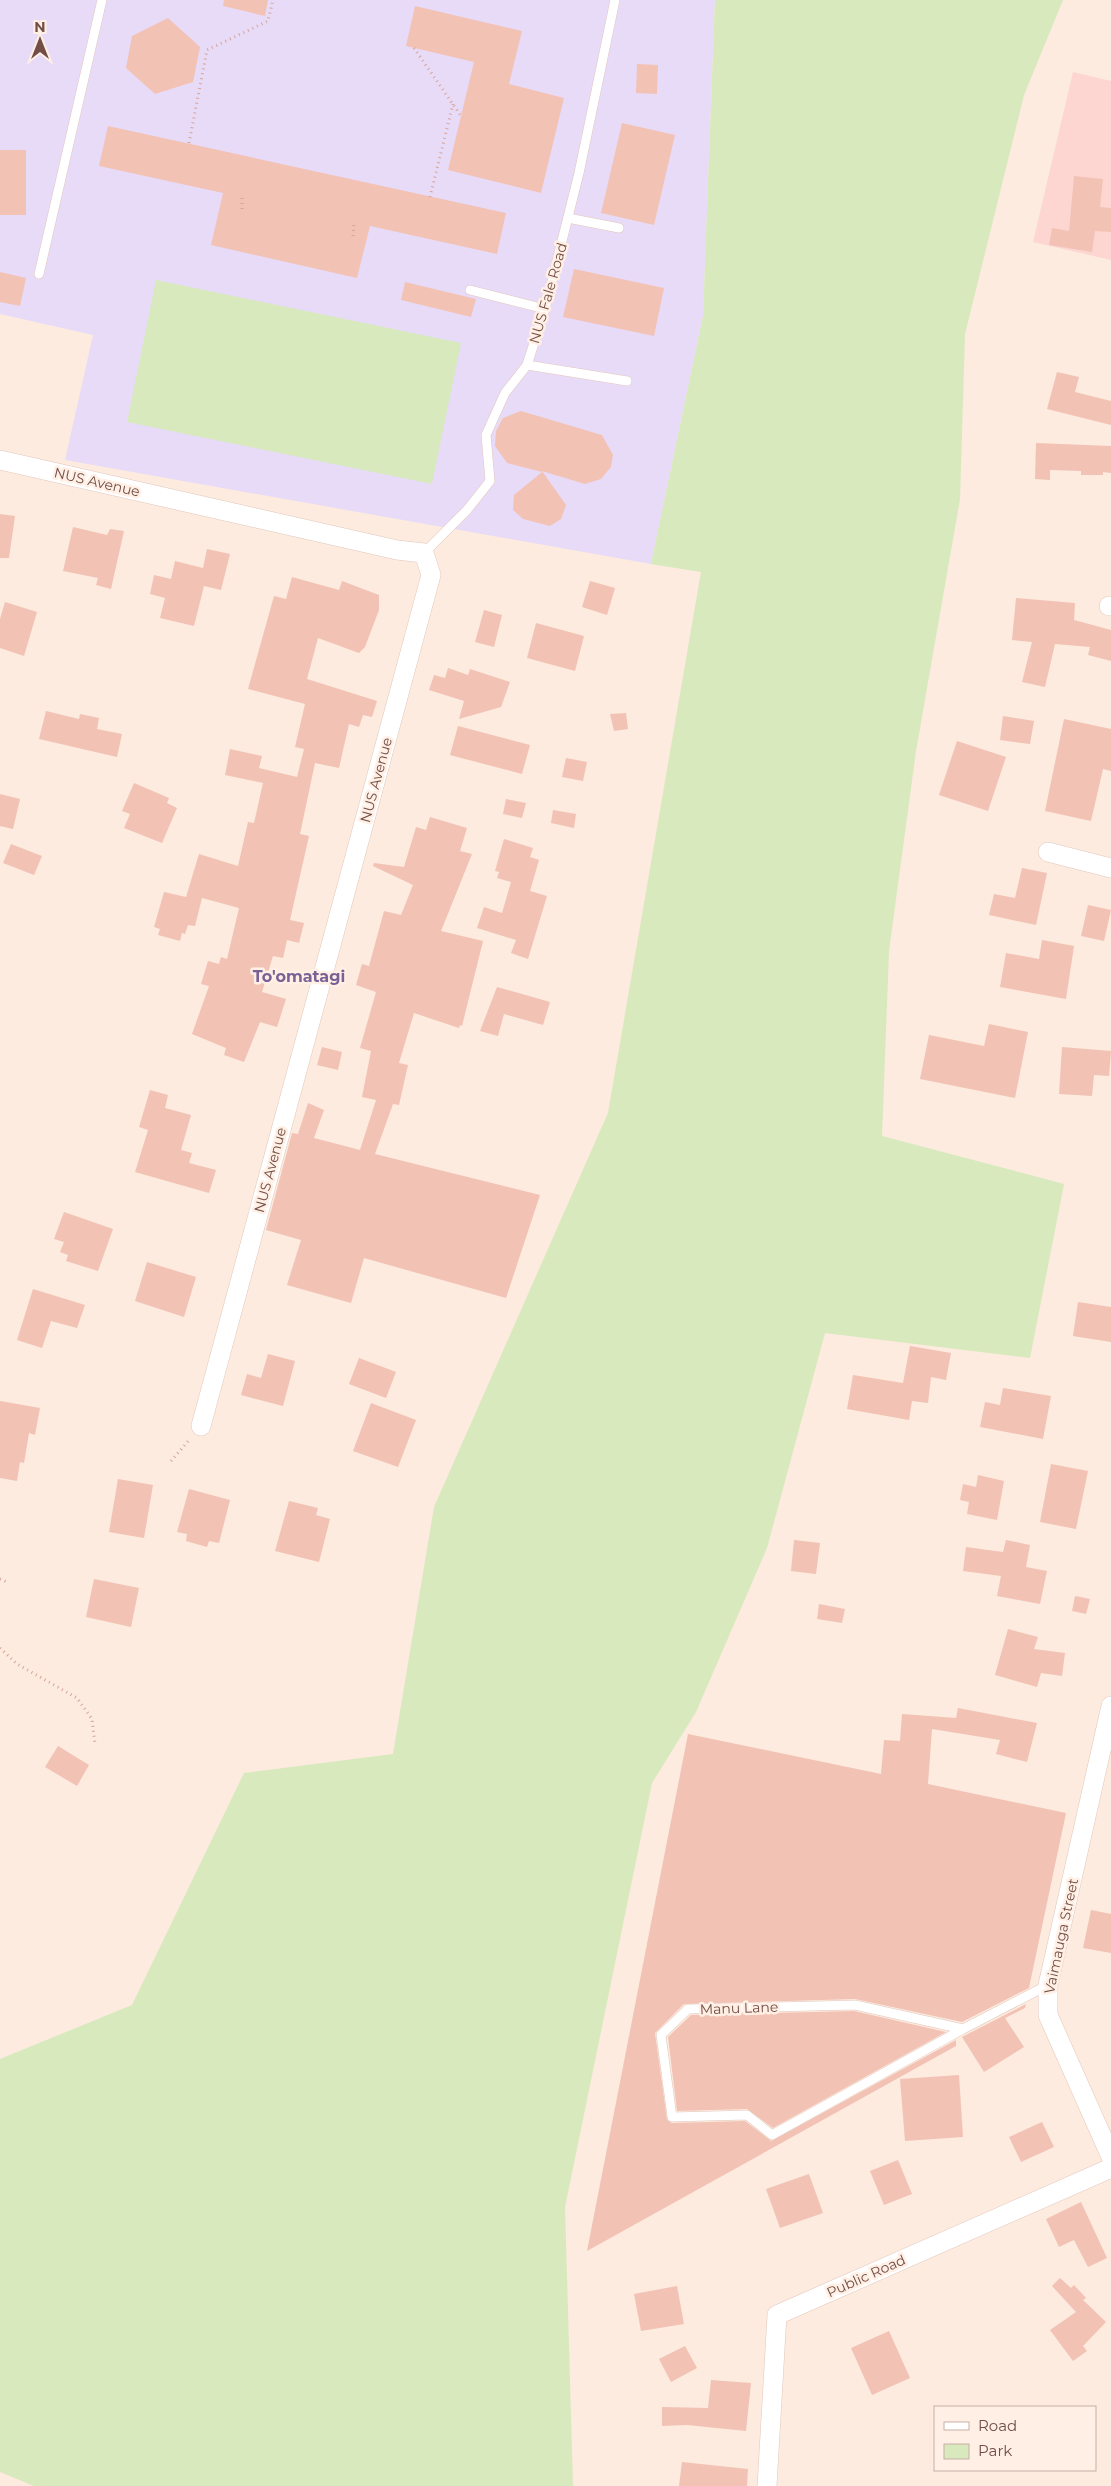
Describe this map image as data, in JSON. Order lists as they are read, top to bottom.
{
  "streets": {
    "street": ["NUS Avenue", "Vaimauga Street", "Public Road"],
    "lane": ["NUS Fale Road", "Manu Lane"]
  },
  "crossings": [
    ["NUS Fale Road", "NUS Avenue"],
    ["Vaimauga Street", "Manu Lane"]
  ],
  "districts": ["To'omatagi"],
  "legend": ["Road", "Park"],
  "north": "top"
}
